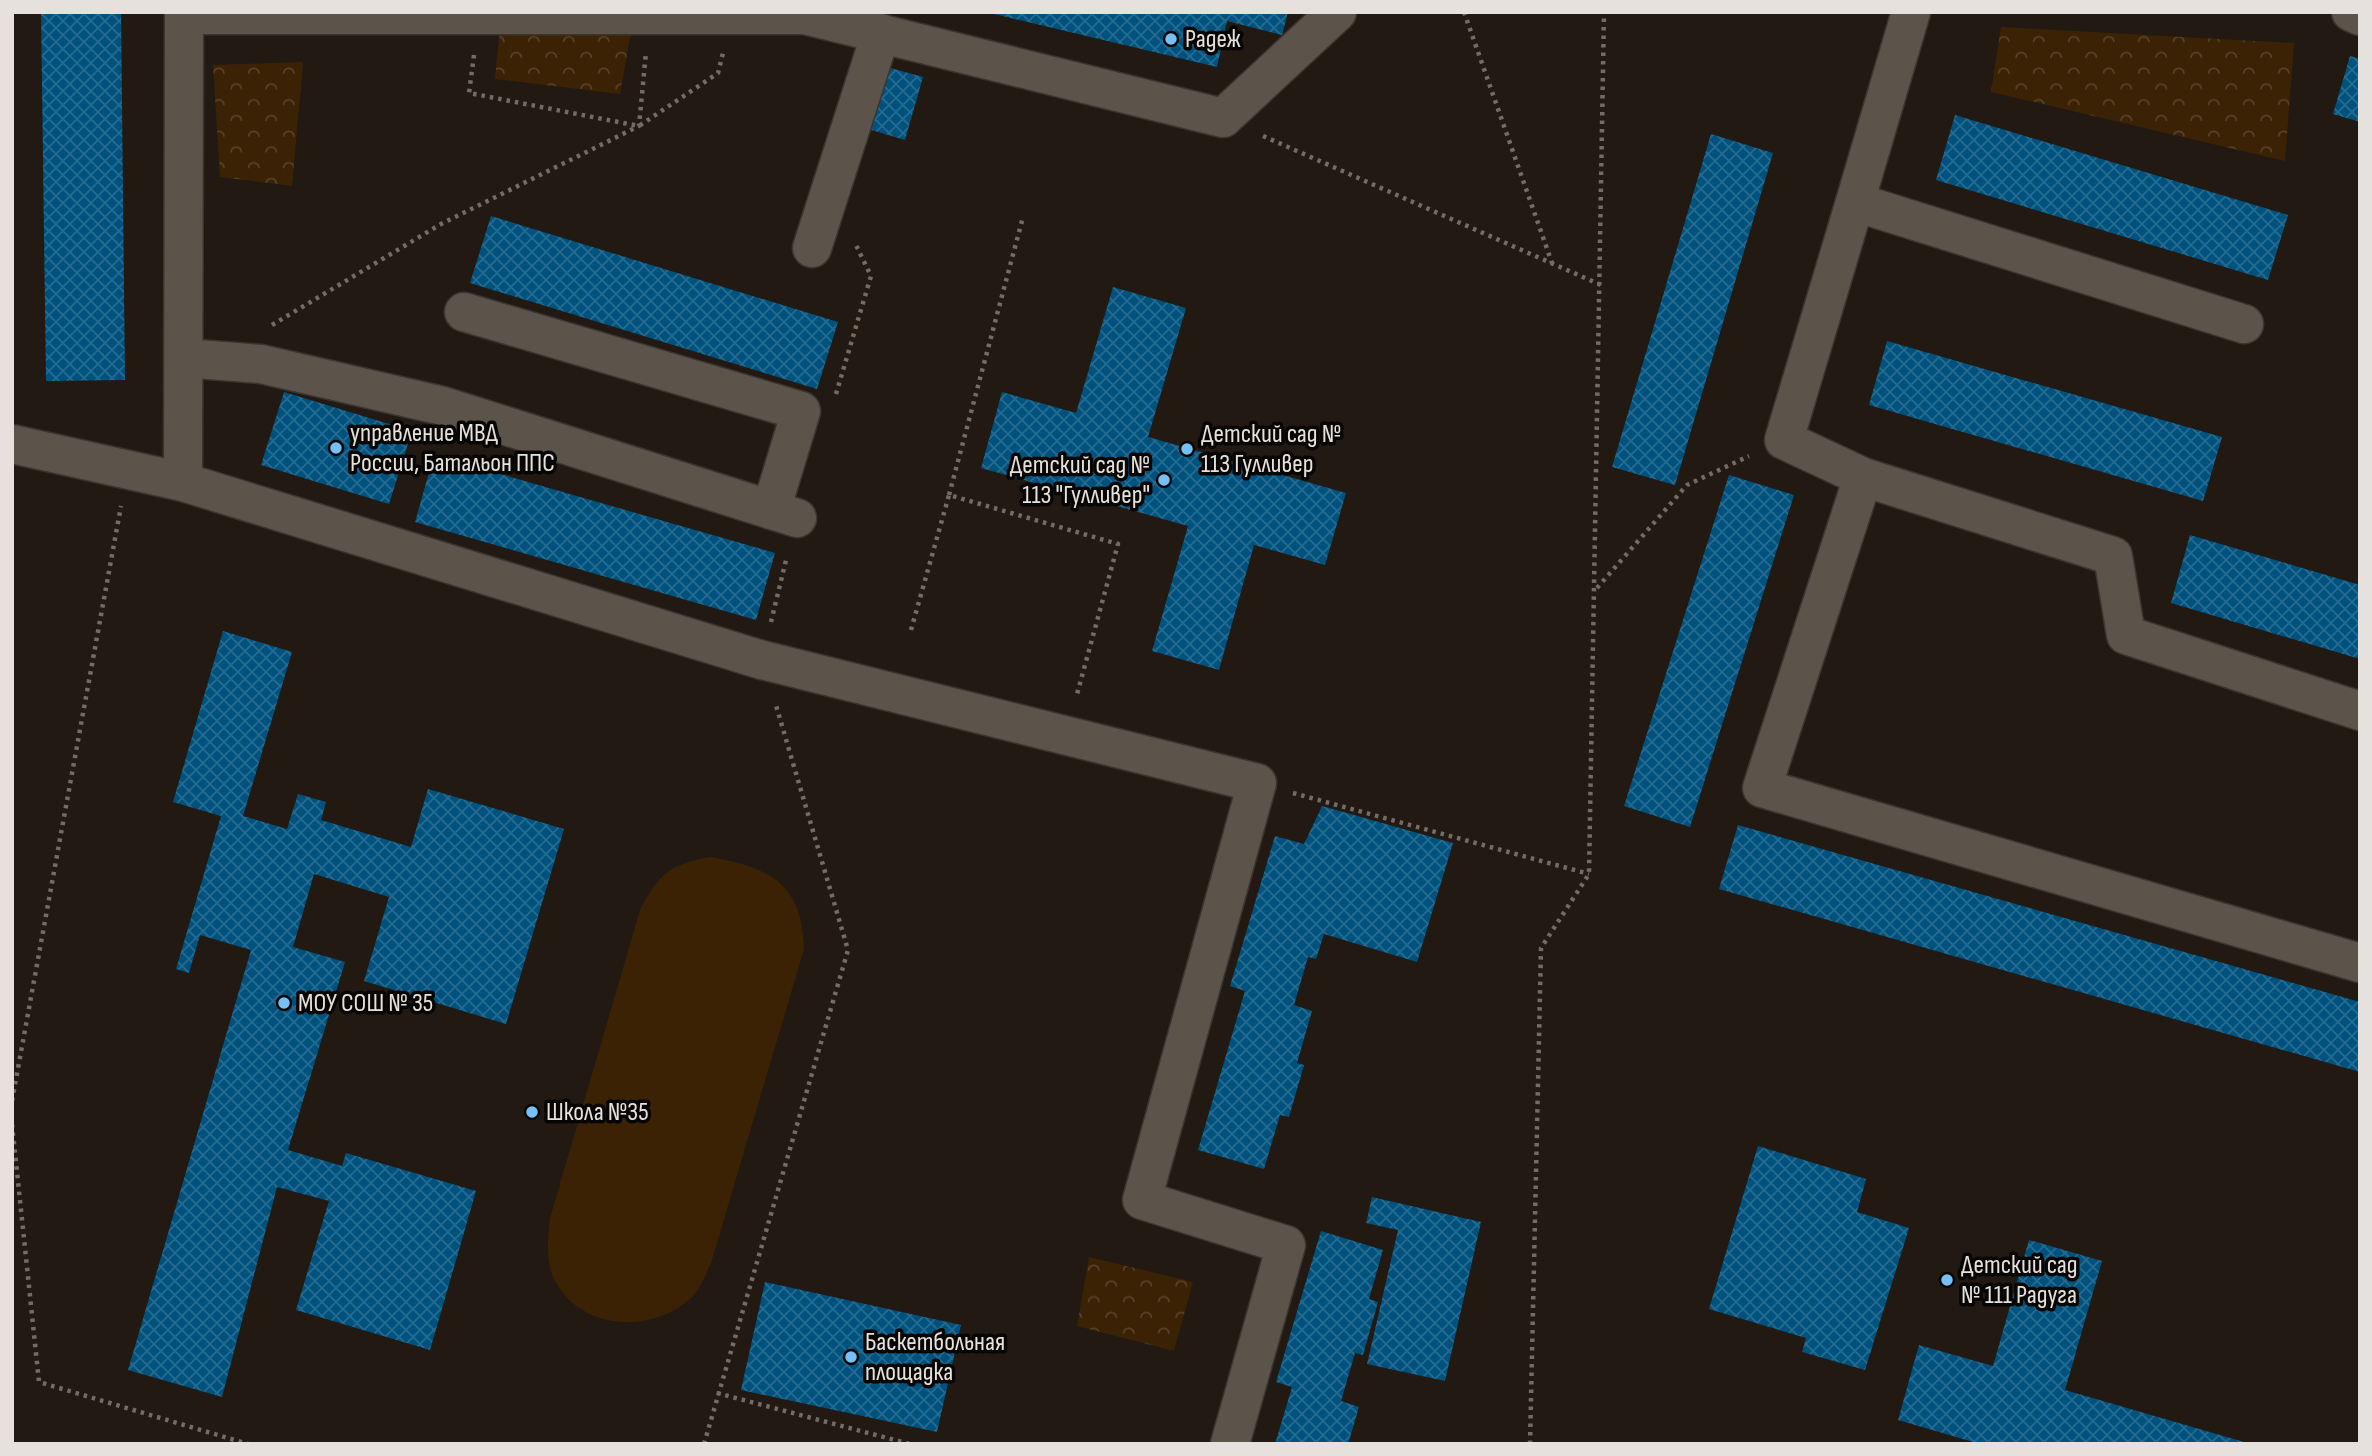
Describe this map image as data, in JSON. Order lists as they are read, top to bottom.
{
  "places": [
    "Радеж",
    "управление МВД России, Батальон ППС",
    "Детский сад № 113 Гулливер",
    "Детский сад № 113 \"Гулливер\"",
    "МОУ СОШ № 35",
    "Школа №35",
    "Детский сад № 111 Радуга",
    "Баскетбольная площадка"
  ]
}
